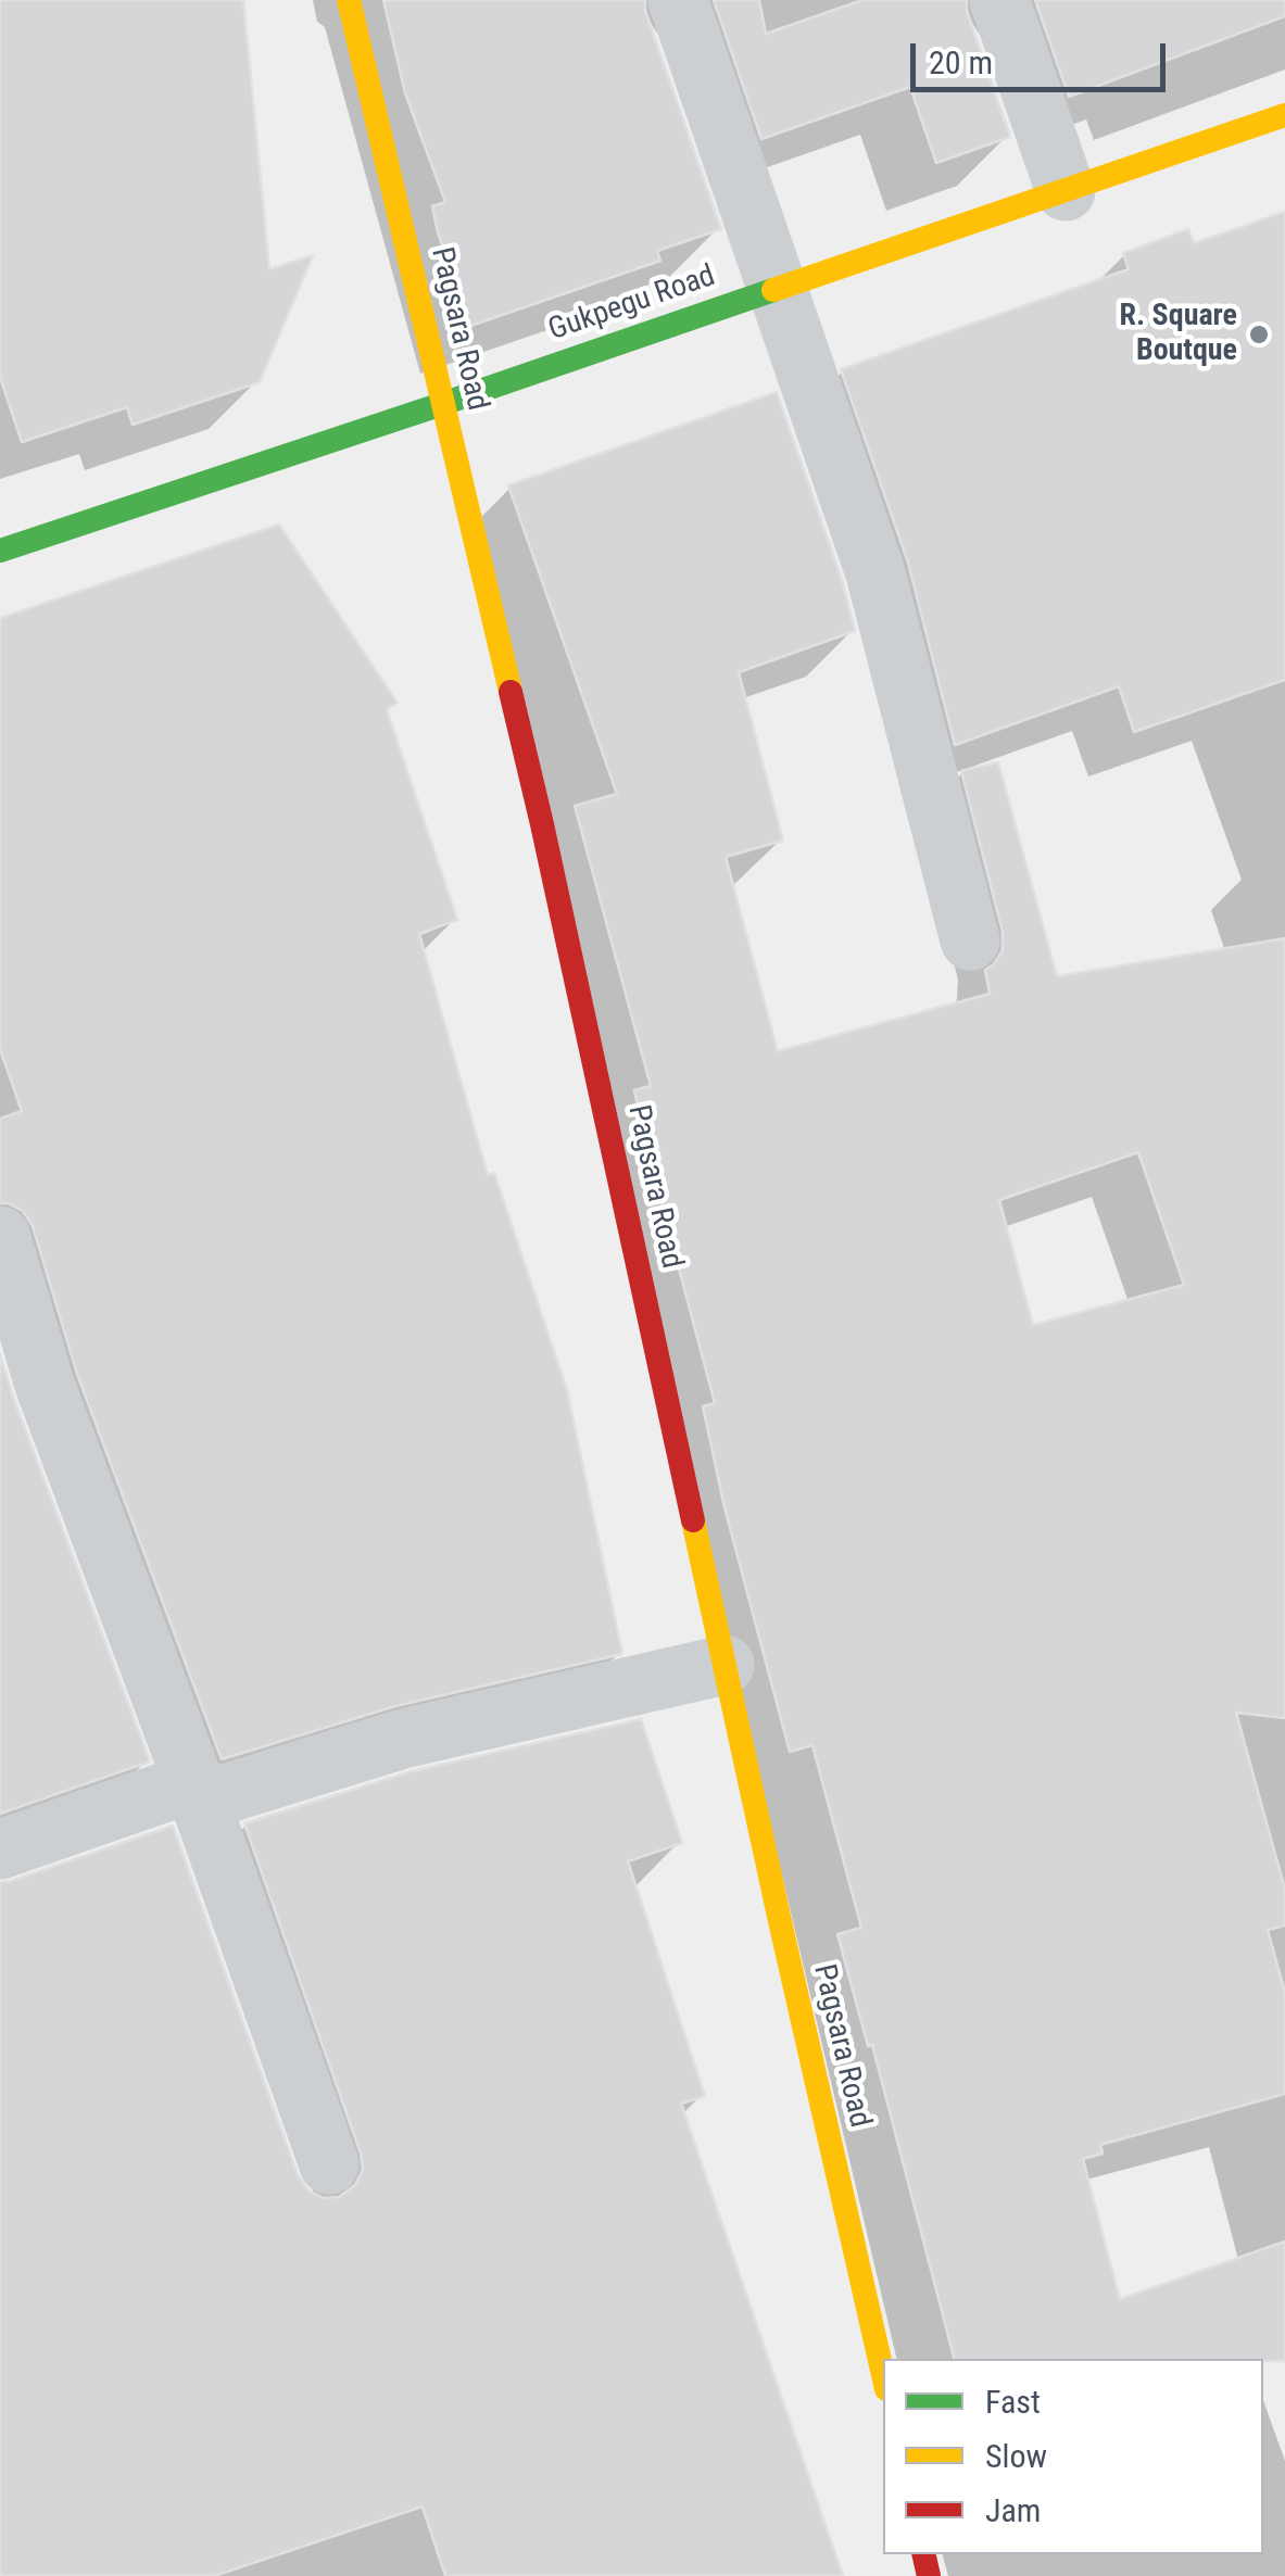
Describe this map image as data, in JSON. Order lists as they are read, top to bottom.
{
  "streets": {
    "street": ["Gukpegu Road", "Pagsara Road"]
  },
  "crossings": [
    ["Gukpegu Road", "Pagsara Road"]
  ],
  "places": ["R. Square Boutque"],
  "legend": ["Fast", "Slow", "Jam"],
  "scale_bar": "20 m"
}
